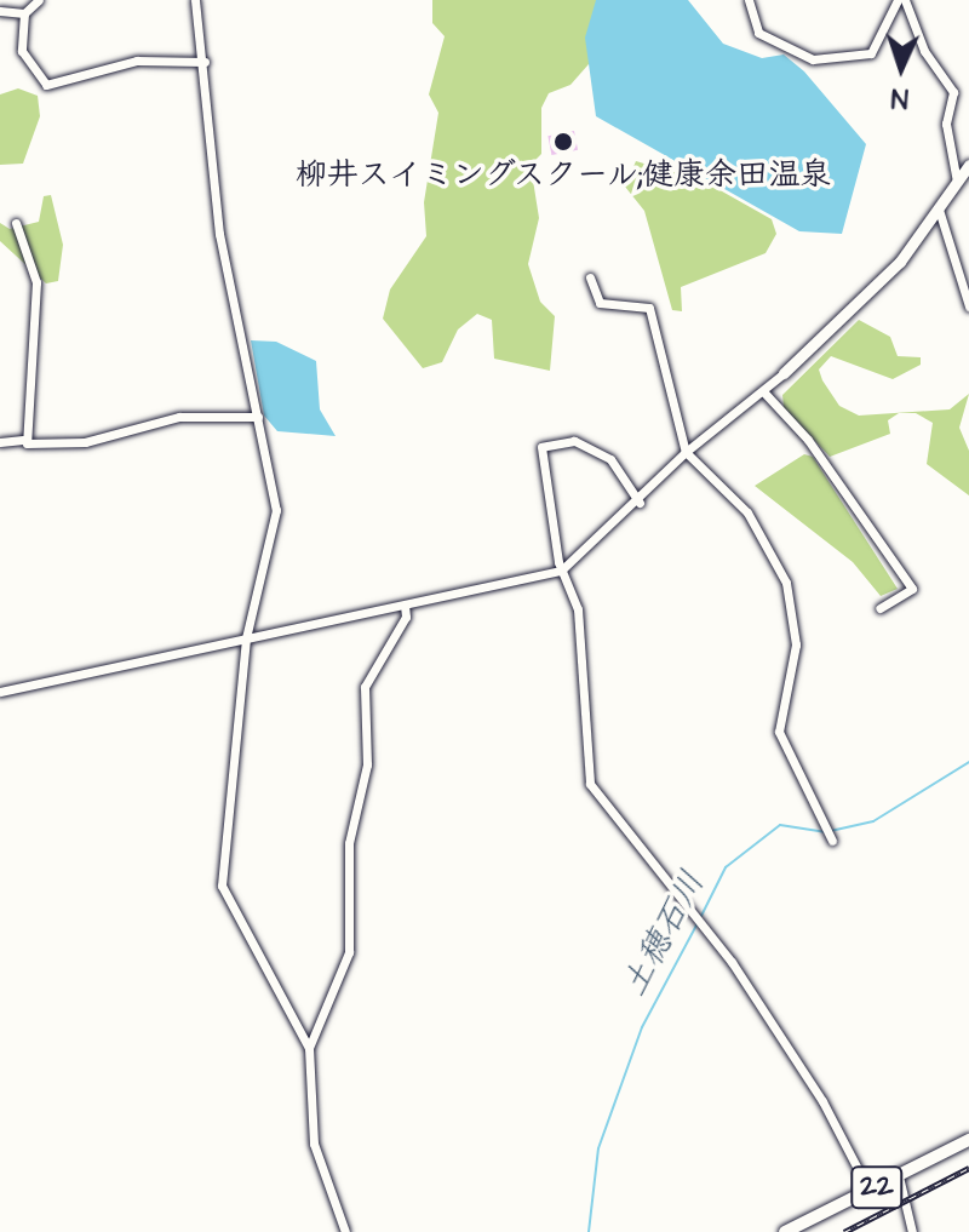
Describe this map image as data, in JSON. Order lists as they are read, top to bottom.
{
  "streets": {
    "main road": ["22"]
  },
  "water": ["土穂石川"],
  "places": ["柳井スイミングスクール;健康余田温泉"],
  "north": "bottom"
}
